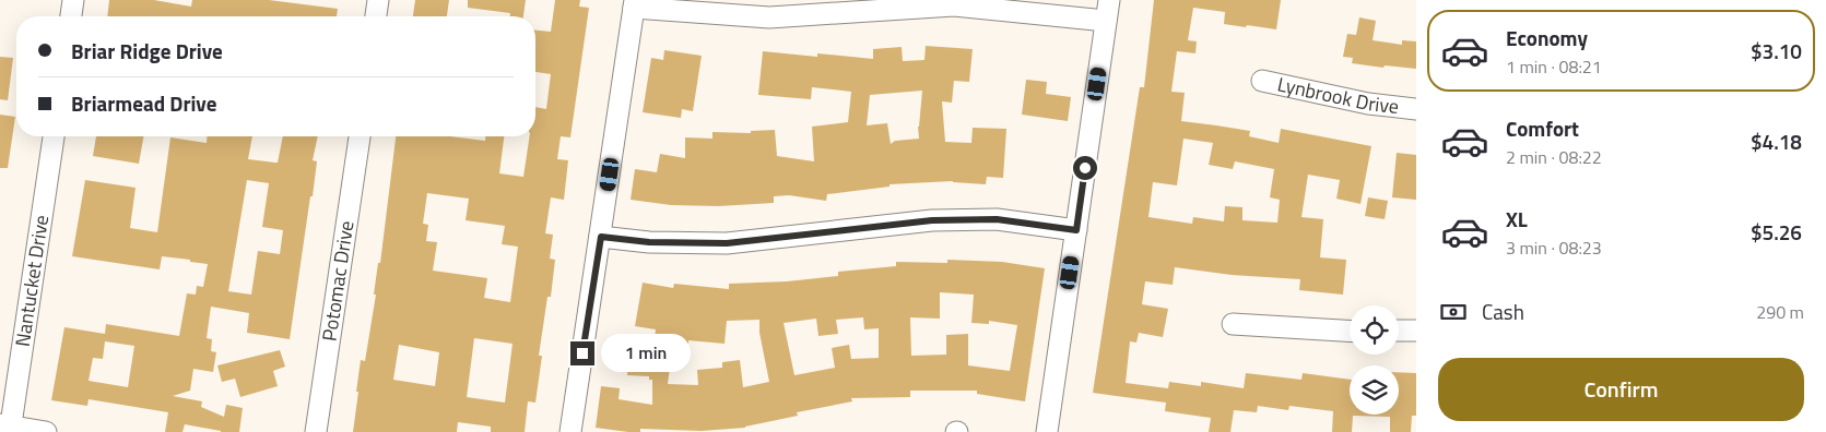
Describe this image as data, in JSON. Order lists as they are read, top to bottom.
{
  "streets": {
    "street": ["Lynbrook Drive", "Nantucket Drive", "Potomac Drive"]
  },
  "page": {
    "list": [
      {
        "name": "Economy",
        "note": "1 min · 08:21",
        "value": "$3.10"
      },
      {
        "name": "Comfort",
        "note": "2 min · 08:22",
        "value": "$4.18"
      },
      {
        "name": "XL",
        "note": "3 min · 08:23",
        "value": "$5.26"
      }
    ],
    "banner": ["Briar Ridge Drive", "Briarmead Drive"],
    "pay": ["Cash", "290 m"],
    "bubble": "1 min",
    "buttons": "Confirm"
  }
}
